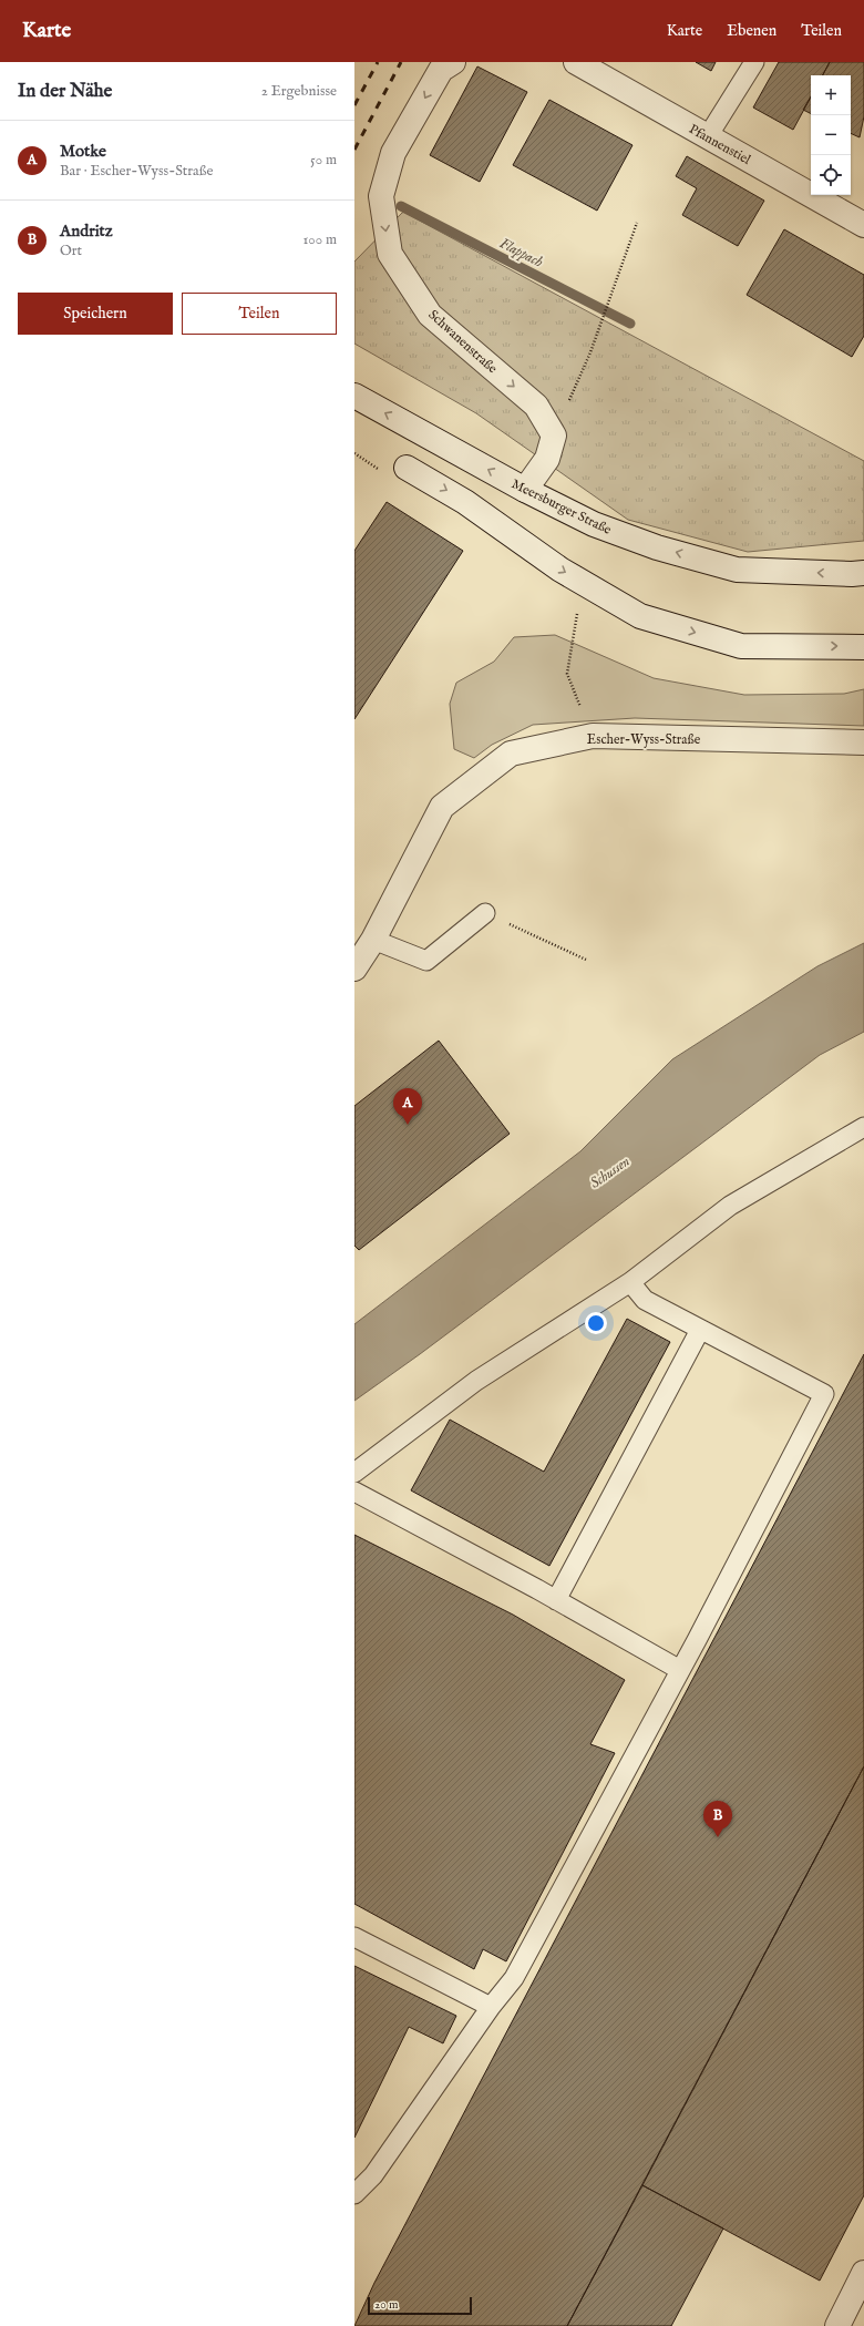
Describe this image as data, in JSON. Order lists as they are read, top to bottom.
{
  "streets": {
    "street": [
      "Pfannenstiel",
      "Schwanenstraße",
      "Meersburger Straße",
      "Escher-Wyss-Straße"
    ]
  },
  "one_way": ["Schwanenstraße"],
  "water": ["Flappach", "Schussen"],
  "scale_bar": "20 m",
  "page": {
    "header": "Karte",
    "nav": ["Karte", "Ebenen", "Teilen"],
    "heading": ["In der Nähe", "2 Ergebnisse"],
    "map_buttons": ["+", "−"],
    "list": [
      {
        "mark": "A",
        "name": "Motke",
        "note": "Bar · Escher-Wyss-Straße",
        "value": "50 m"
      },
      {
        "mark": "B",
        "name": "Andritz",
        "note": "Ort",
        "value": "100 m"
      }
    ],
    "buttons": ["Speichern", "Teilen"],
    "pins": ["A", "B"],
    "scale": "20 m"
  }
}
